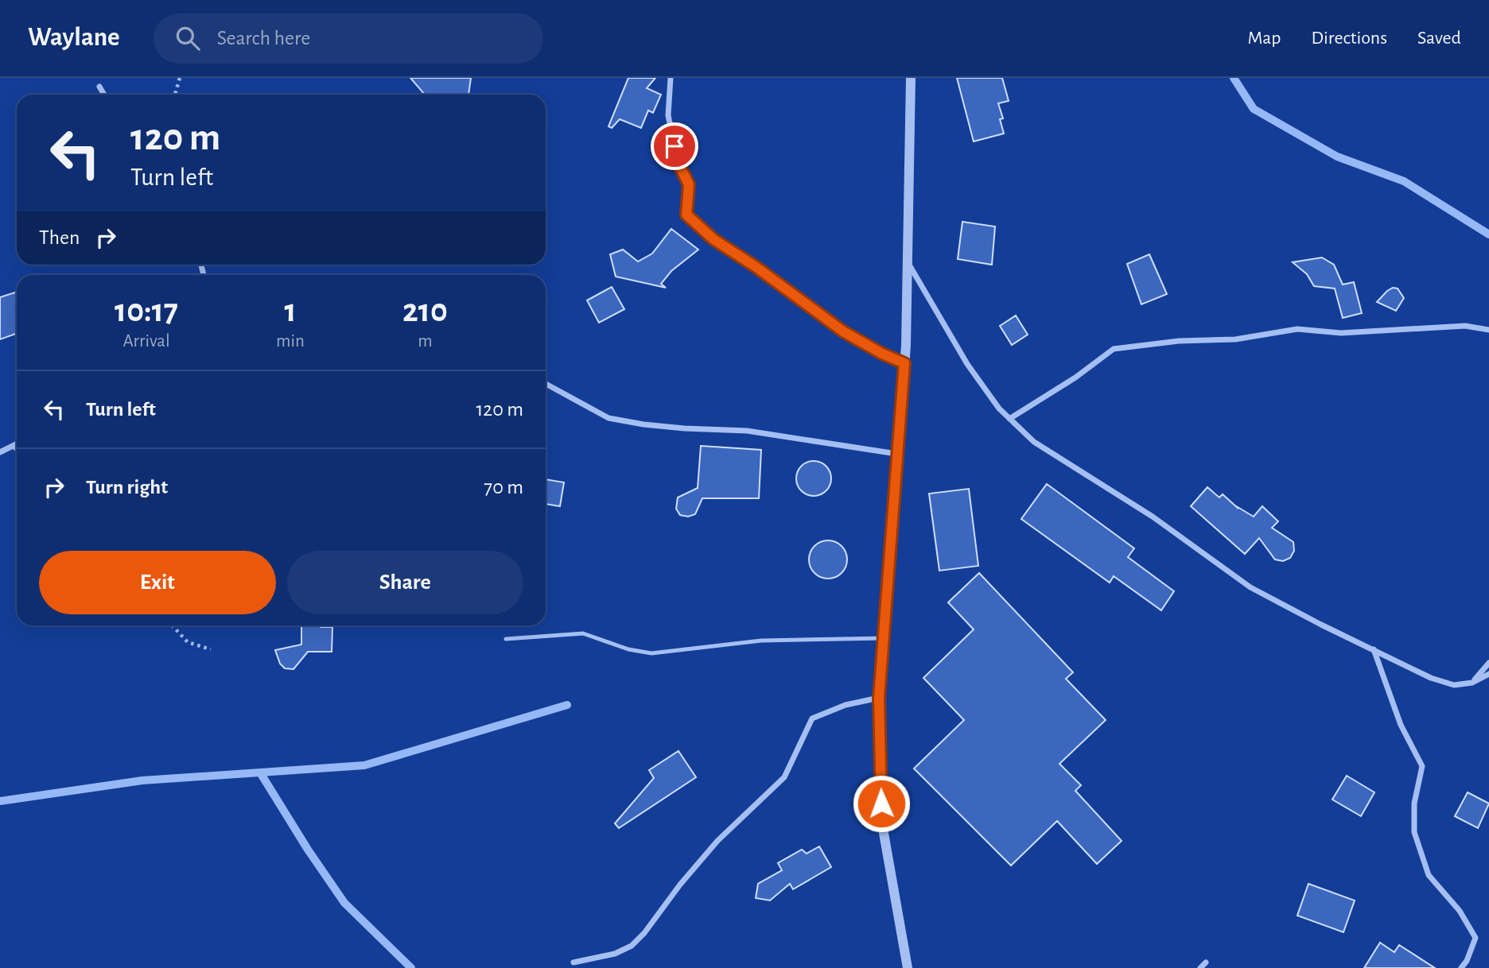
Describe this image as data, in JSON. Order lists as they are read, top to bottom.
{
  "page": {
    "header": "Waylane",
    "search": "Search here",
    "nav": ["Map", "Directions", "Saved"],
    "turn": ["120 m", "Turn left"],
    "then": "Then",
    "eta": [
      "10:17",
      "Arrival",
      "1",
      "min",
      "210",
      "m"
    ],
    "list": [
      {
        "name": "Turn left",
        "value": "120 m"
      },
      {
        "name": "Turn right",
        "value": "70 m"
      }
    ],
    "buttons": ["Exit", "Share"]
  }
}
